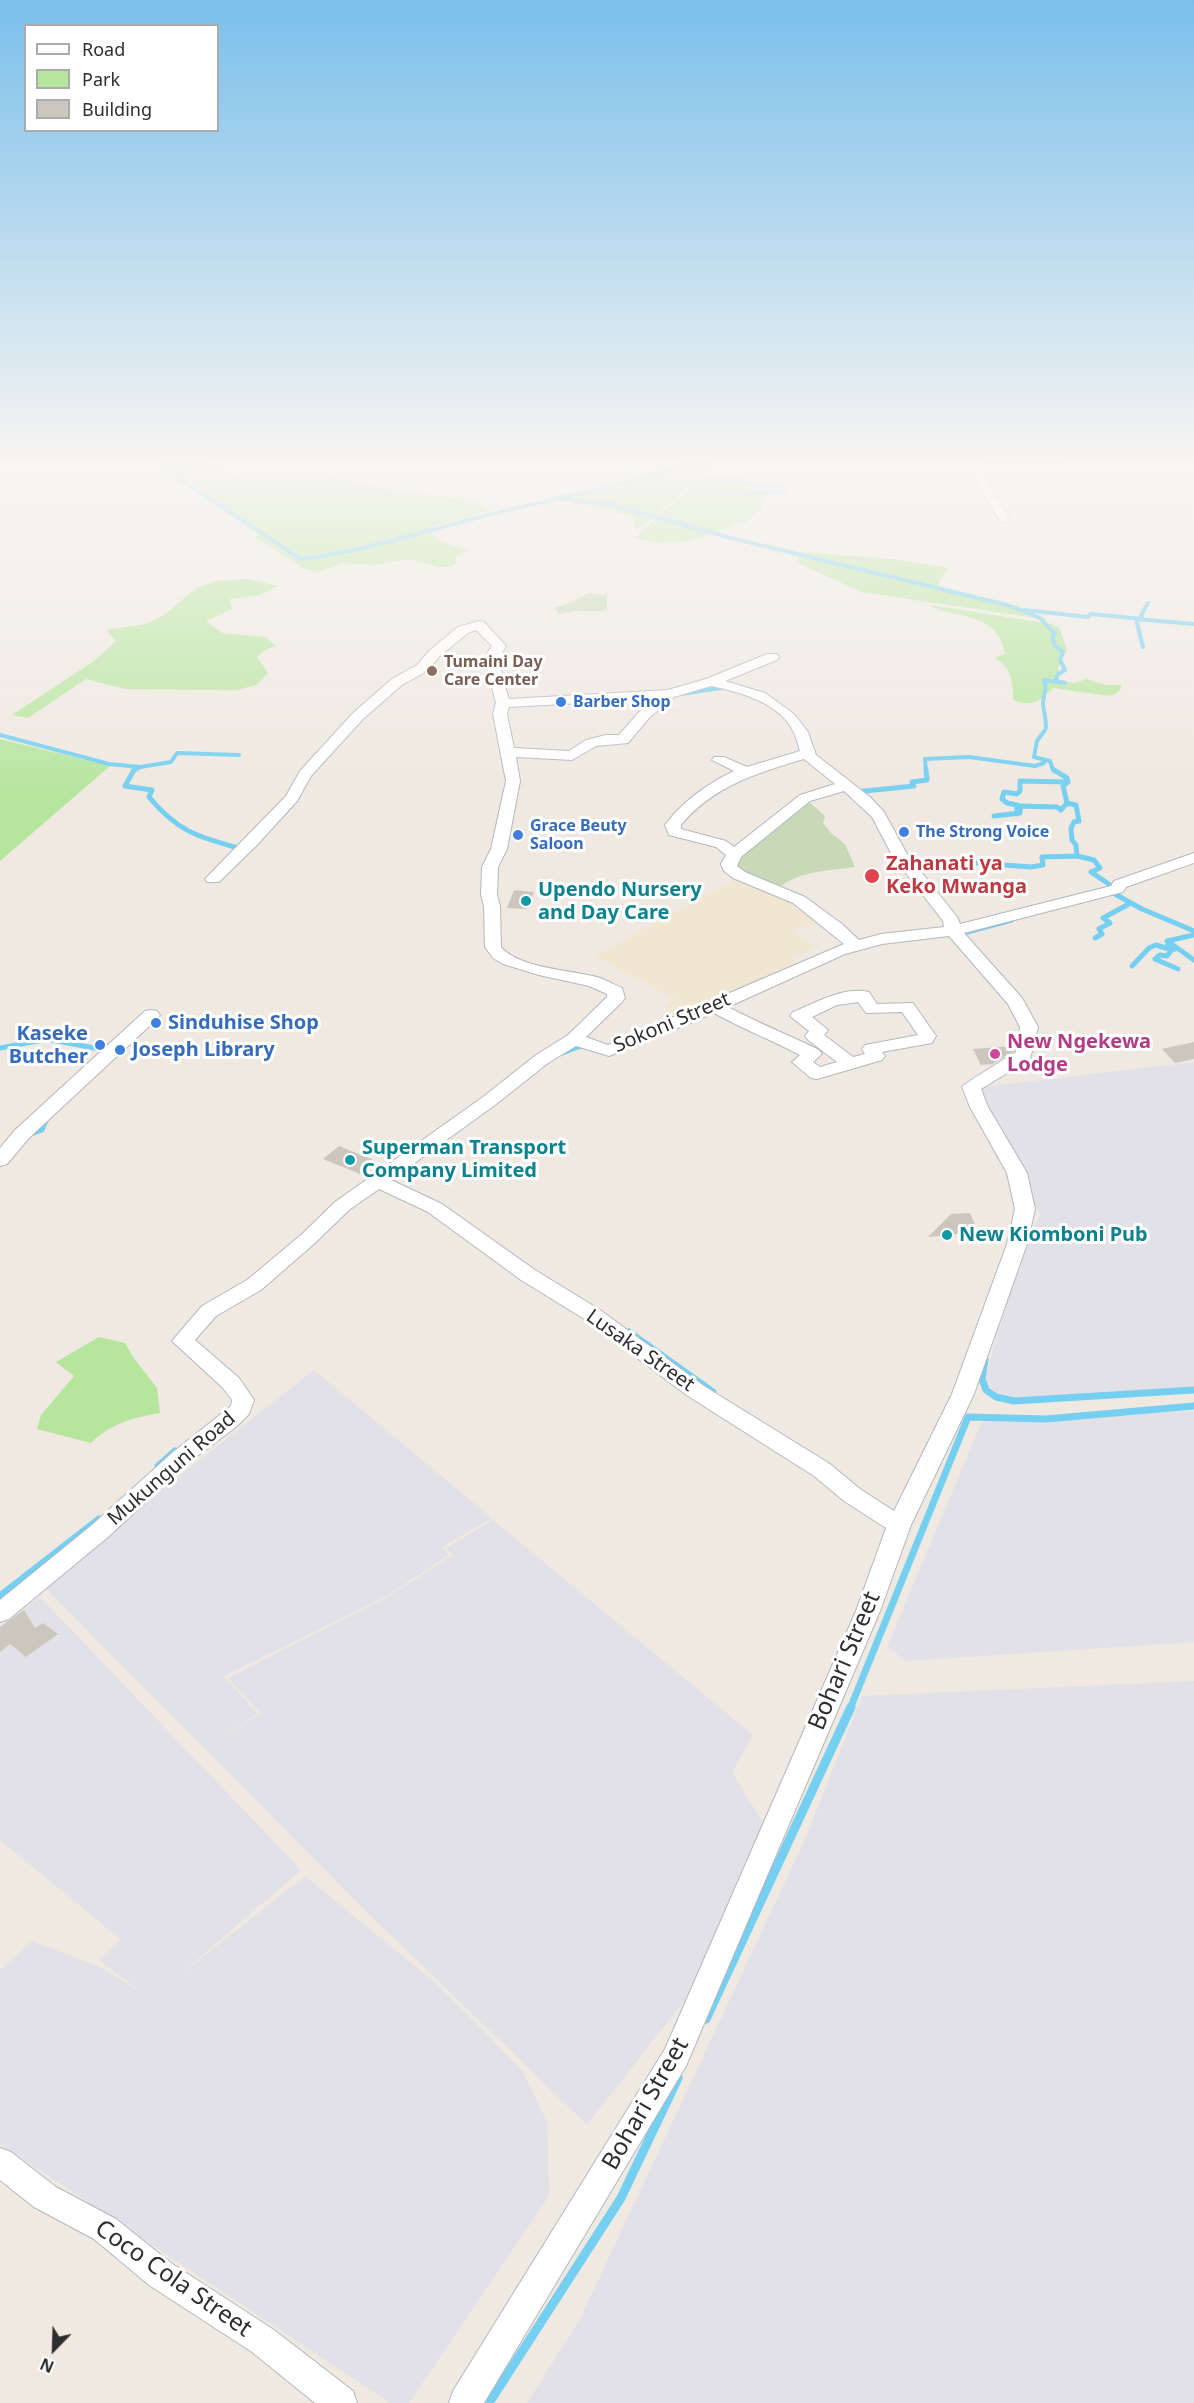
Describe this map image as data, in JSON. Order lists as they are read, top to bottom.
{
  "streets": {
    "street": [
      "Sokoni Street",
      "Lusaka Street",
      "Mukunguni Road",
      "Bohari Street",
      "Coco Cola Street"
    ]
  },
  "crossings": [
    ["Sokoni Street", "Bohari Street"],
    ["Lusaka Street", "Mukunguni Road"],
    ["Lusaka Street", "Bohari Street"]
  ],
  "places": [
    "Tumaini Day Care Center",
    "Barber Shop",
    "The Strong Voice",
    "Grace Beuty Saloon",
    "Zahanati ya Keko Mwanga",
    "Upendo Nursery and Day Care",
    "Sinduhise Shop",
    "Kaseke Butcher",
    "Joseph Library",
    "New Ngekewa Lodge",
    "Superman Transport Company Limited",
    "New Kiomboni Pub"
  ],
  "legend": ["Road", "Park", "Building"],
  "north": "bottom left"
}
